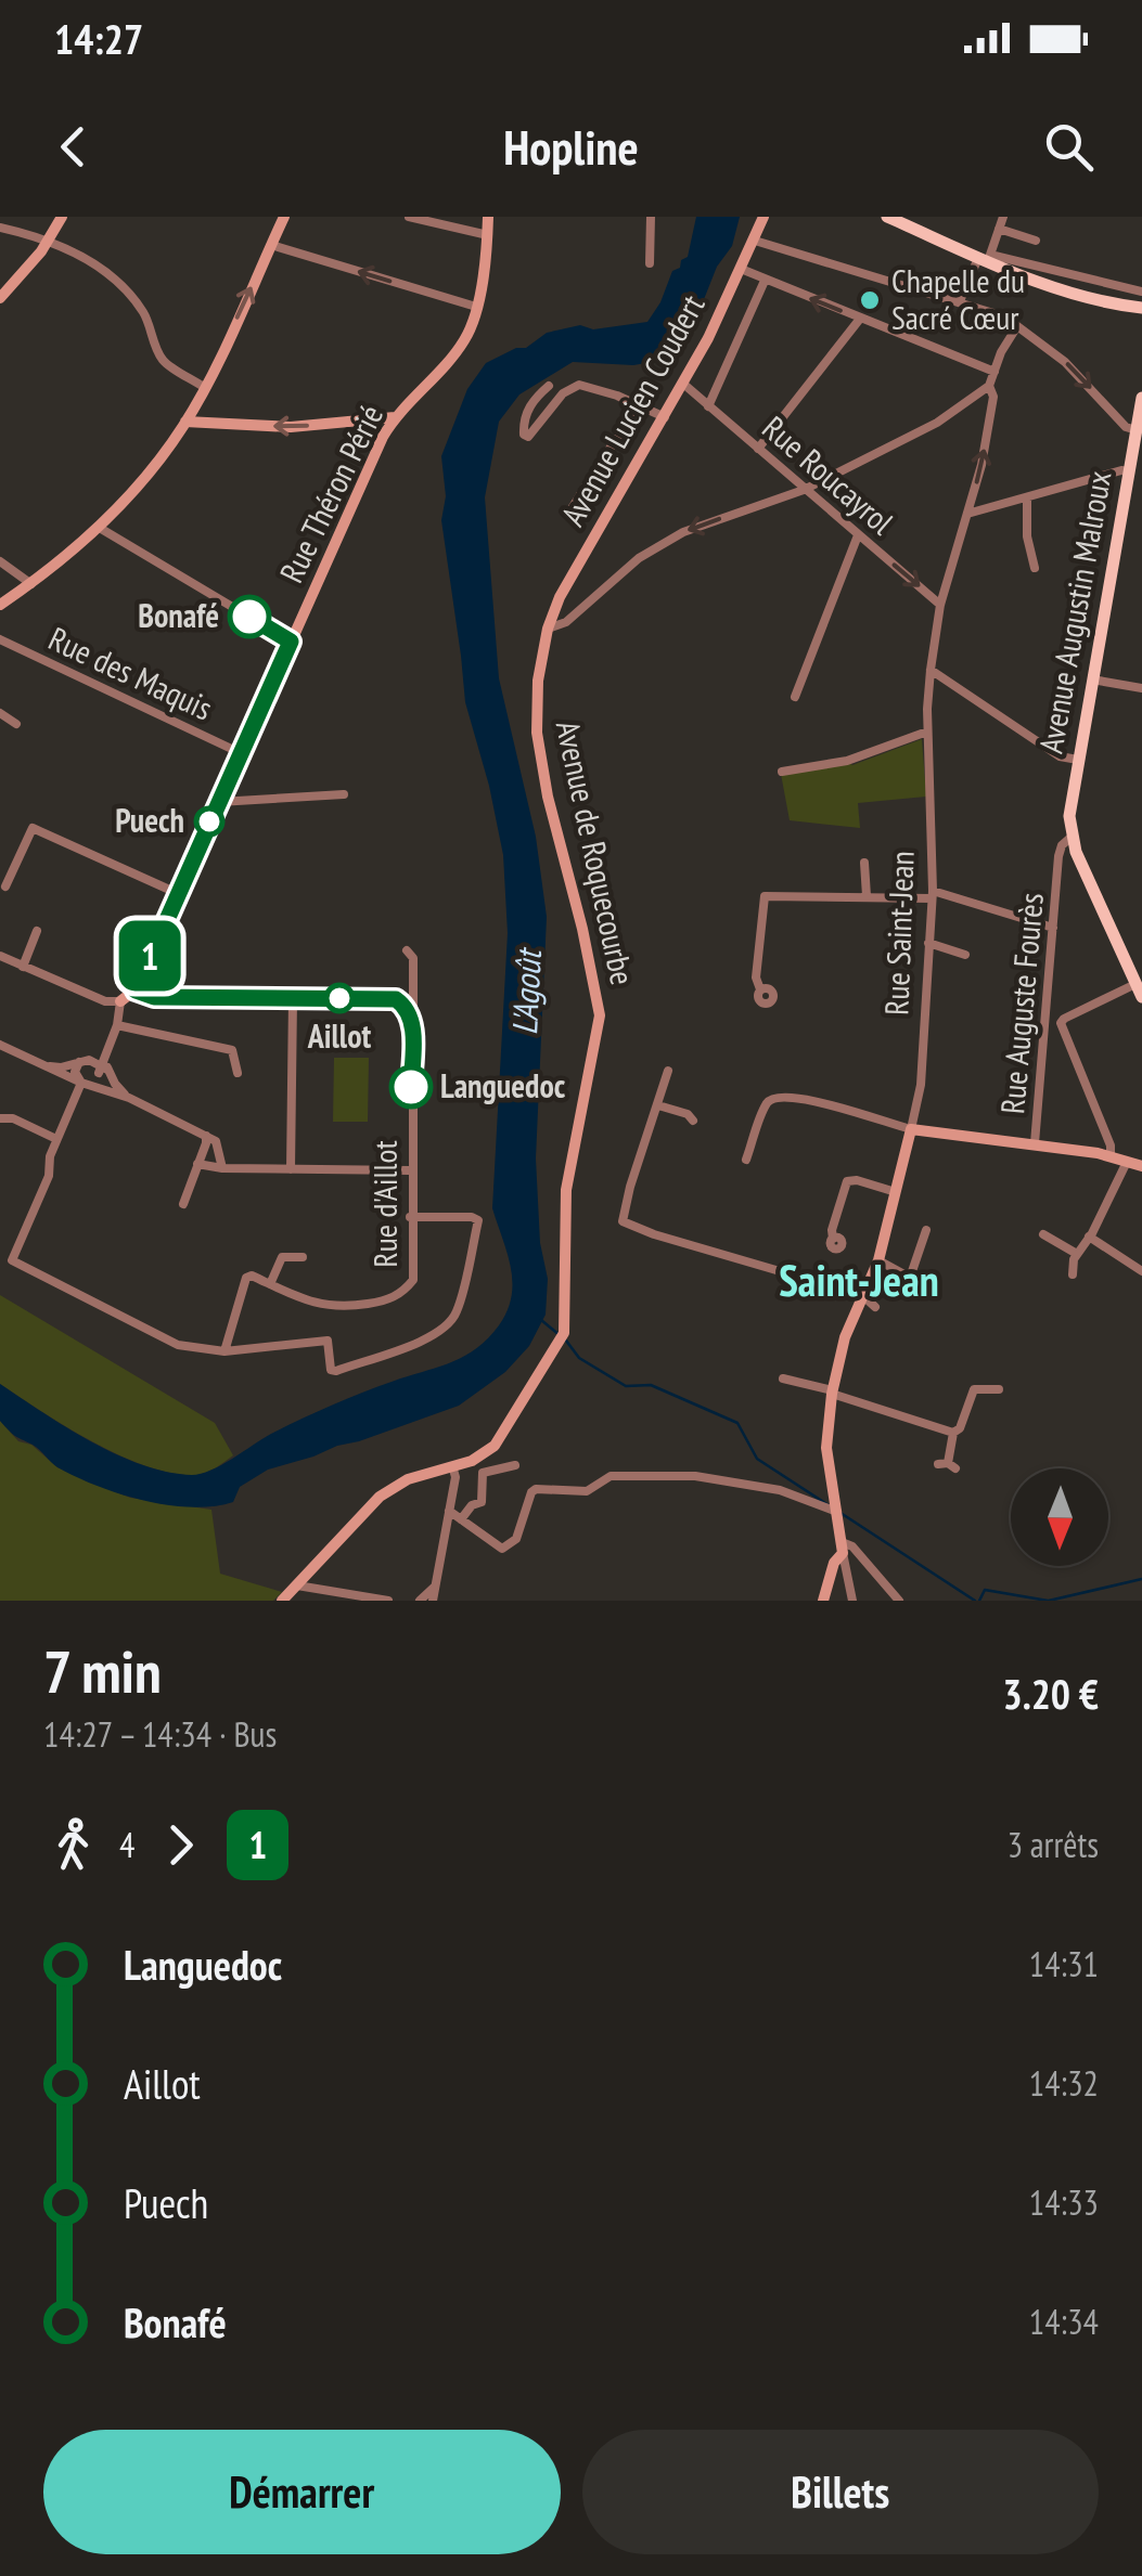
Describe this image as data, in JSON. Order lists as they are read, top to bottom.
{
  "streets": {
    "main road": ["Avenue Augustin Malroux"],
    "street": [
      "Avenue Lucien Coudert",
      "Rue Roucayrol",
      "Rue Théron Périé",
      "Rue des Maquis",
      "Avenue de Roquecourbe",
      "Rue Saint-Jean",
      "Rue Auguste Fourès",
      "Rue d'Aillot"
    ]
  },
  "crossings": [
    ["Avenue Lucien Coudert", "Rue Roucayrol"],
    ["Avenue Lucien Coudert", "Avenue de Roquecourbe"],
    ["Rue Roucayrol", "Rue Saint-Jean"],
    ["Rue Théron Périé", "Rue des Maquis"],
    ["Avenue Augustin Malroux", "Rue Auguste Fourès"]
  ],
  "districts": ["Saint-Jean"],
  "water": ["L'Agoût"],
  "places": [
    "Chapelle du Sacré Cœur",
    "Bonafé",
    "Puech",
    "Aillot",
    "Languedoc"
  ],
  "lines": ["bus line 1"],
  "north": "bottom",
  "page": {
    "status": "14:27",
    "header": "Hopline",
    "on_map": "1",
    "heading": ["7 min", "14:27 – 14:34 · Bus", "3.20 €"],
    "legs": ["4", "1", "3 arrêts"],
    "list": [
      {
        "name": "Languedoc",
        "value": "14:31"
      },
      {
        "name": "Aillot",
        "value": "14:32"
      },
      {
        "name": "Puech",
        "value": "14:33"
      },
      {
        "name": "Bonafé",
        "value": "14:34"
      }
    ],
    "buttons": ["Démarrer", "Billets"]
  }
}
